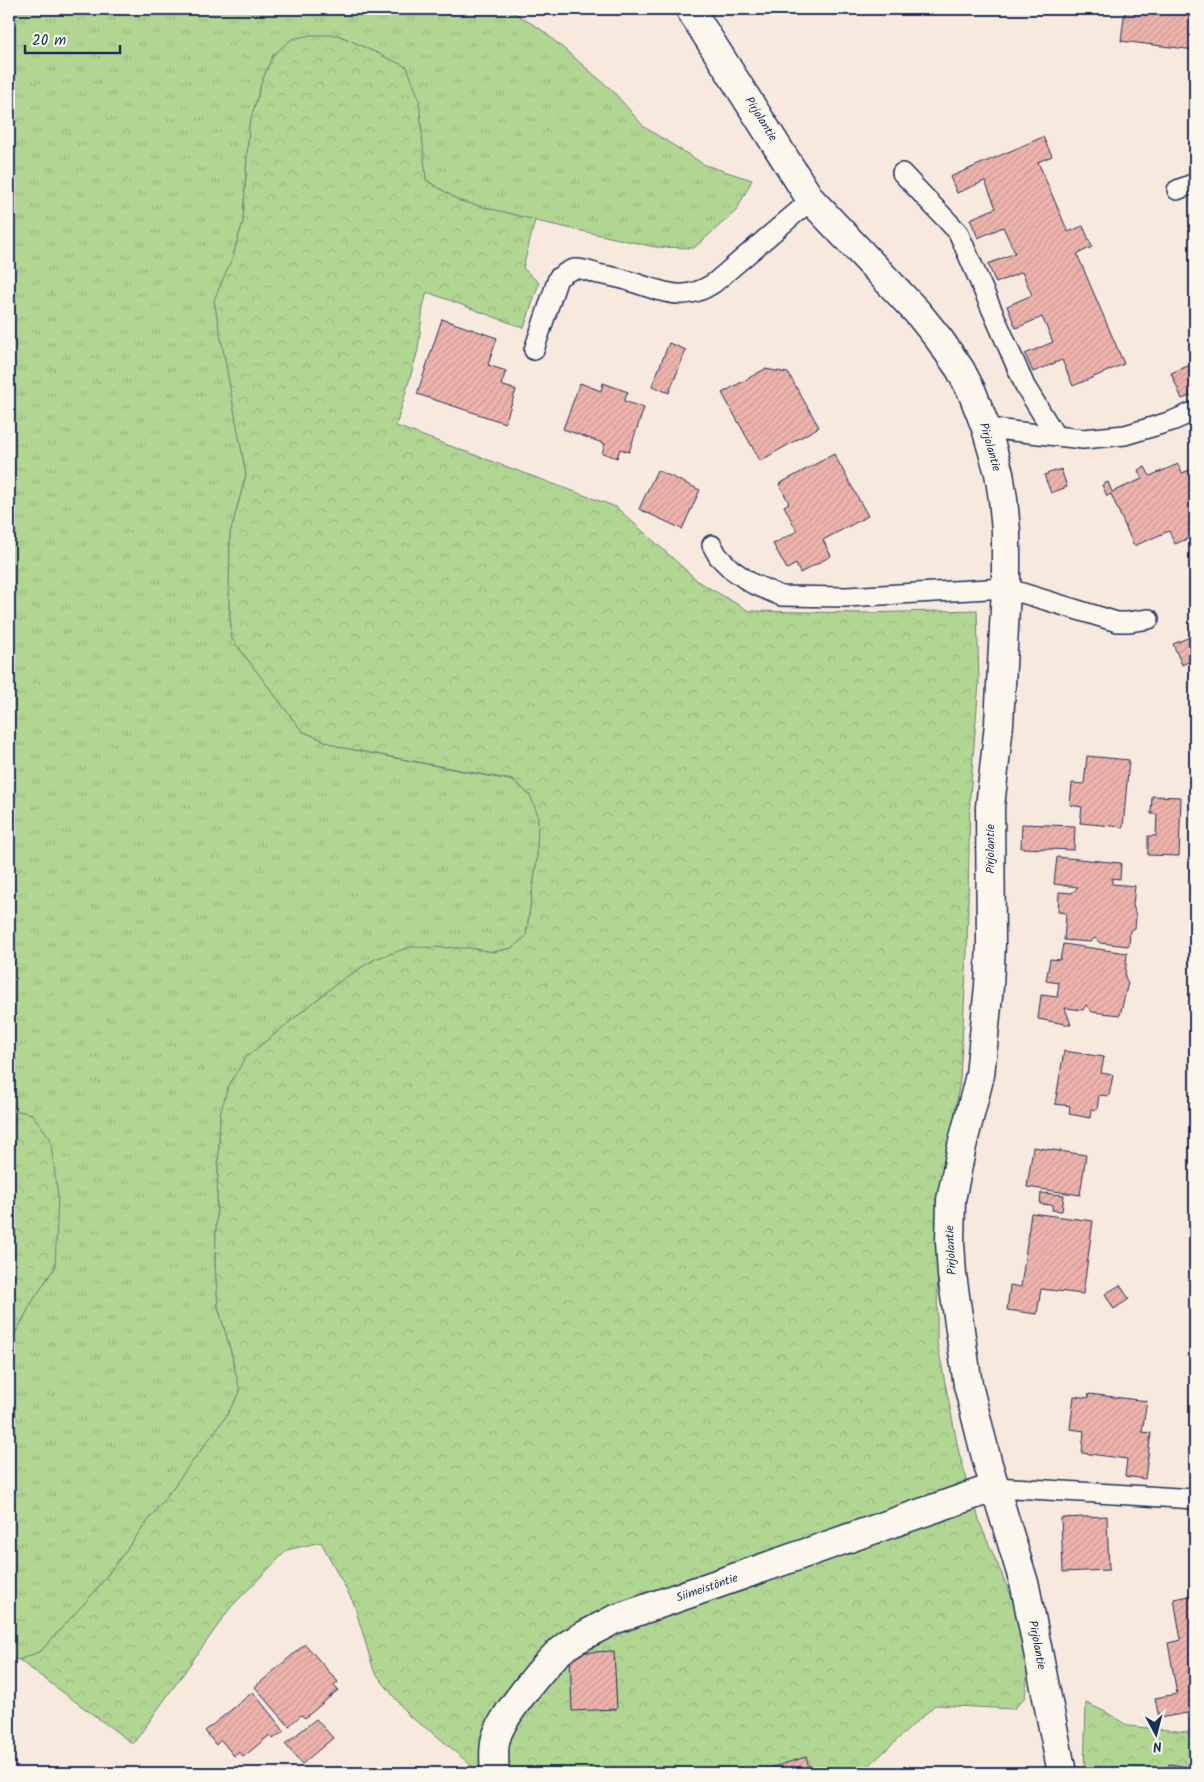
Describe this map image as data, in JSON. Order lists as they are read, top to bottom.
{
  "streets": {
    "street": ["Pirjolantie", "Siimeistöntie"]
  },
  "crossings": [
    ["Pirjolantie", "Siimeistöntie"]
  ],
  "scale_bar": "20 m",
  "north": "bottom"
}
